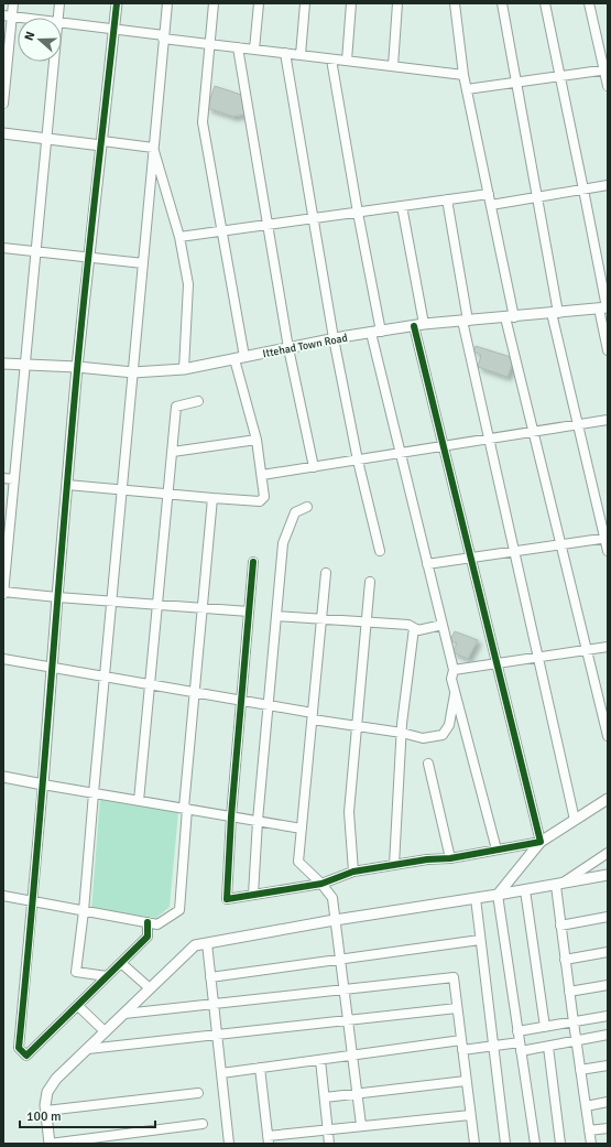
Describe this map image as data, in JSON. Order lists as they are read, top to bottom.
{
  "streets": {
    "street": ["Ittehad Town Road"]
  },
  "scale_bar": "100 m",
  "north": "left"
}
